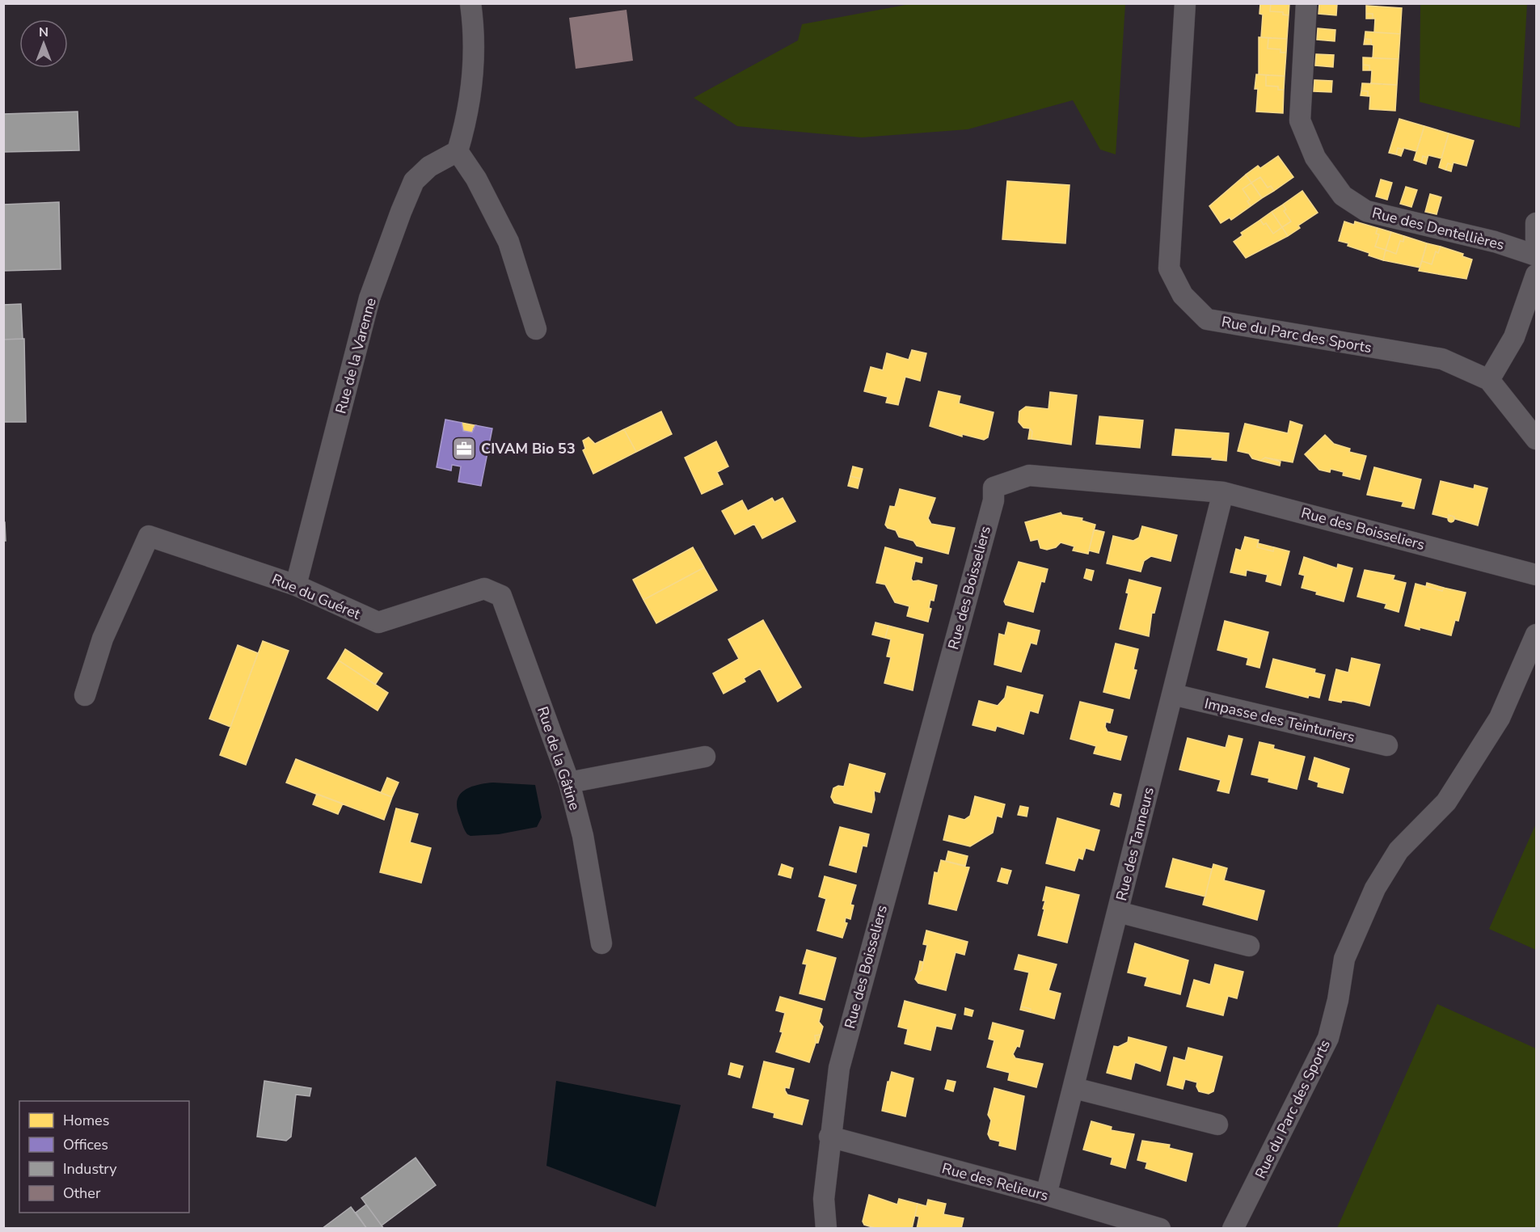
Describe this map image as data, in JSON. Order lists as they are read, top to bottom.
{
  "streets": {
    "street": [
      "Rue des Dentellières",
      "Rue du Parc des Sports",
      "Rue de la Varenne",
      "Rue des Boisseliers",
      "Rue du Guéret",
      "Impasse des Teinturiers",
      "Rue de la Gâtine",
      "Rue des Tanneurs",
      "Rue des Relieurs"
    ]
  },
  "crossings": [
    ["Rue de la Varenne", "Rue du Guéret"],
    ["Rue des Boisseliers", "Rue des Tanneurs"],
    ["Rue des Boisseliers", "Rue des Relieurs"],
    ["Rue du Guéret", "Rue de la Gâtine"],
    ["Impasse des Teinturiers", "Rue des Tanneurs"],
    ["Rue des Tanneurs", "Rue des Relieurs"]
  ],
  "places": {
    "office": ["CIVAM Bio 53"]
  },
  "legend": [
    "Homes",
    "Offices",
    "Industry",
    "Other"
  ],
  "north": "top"
}
